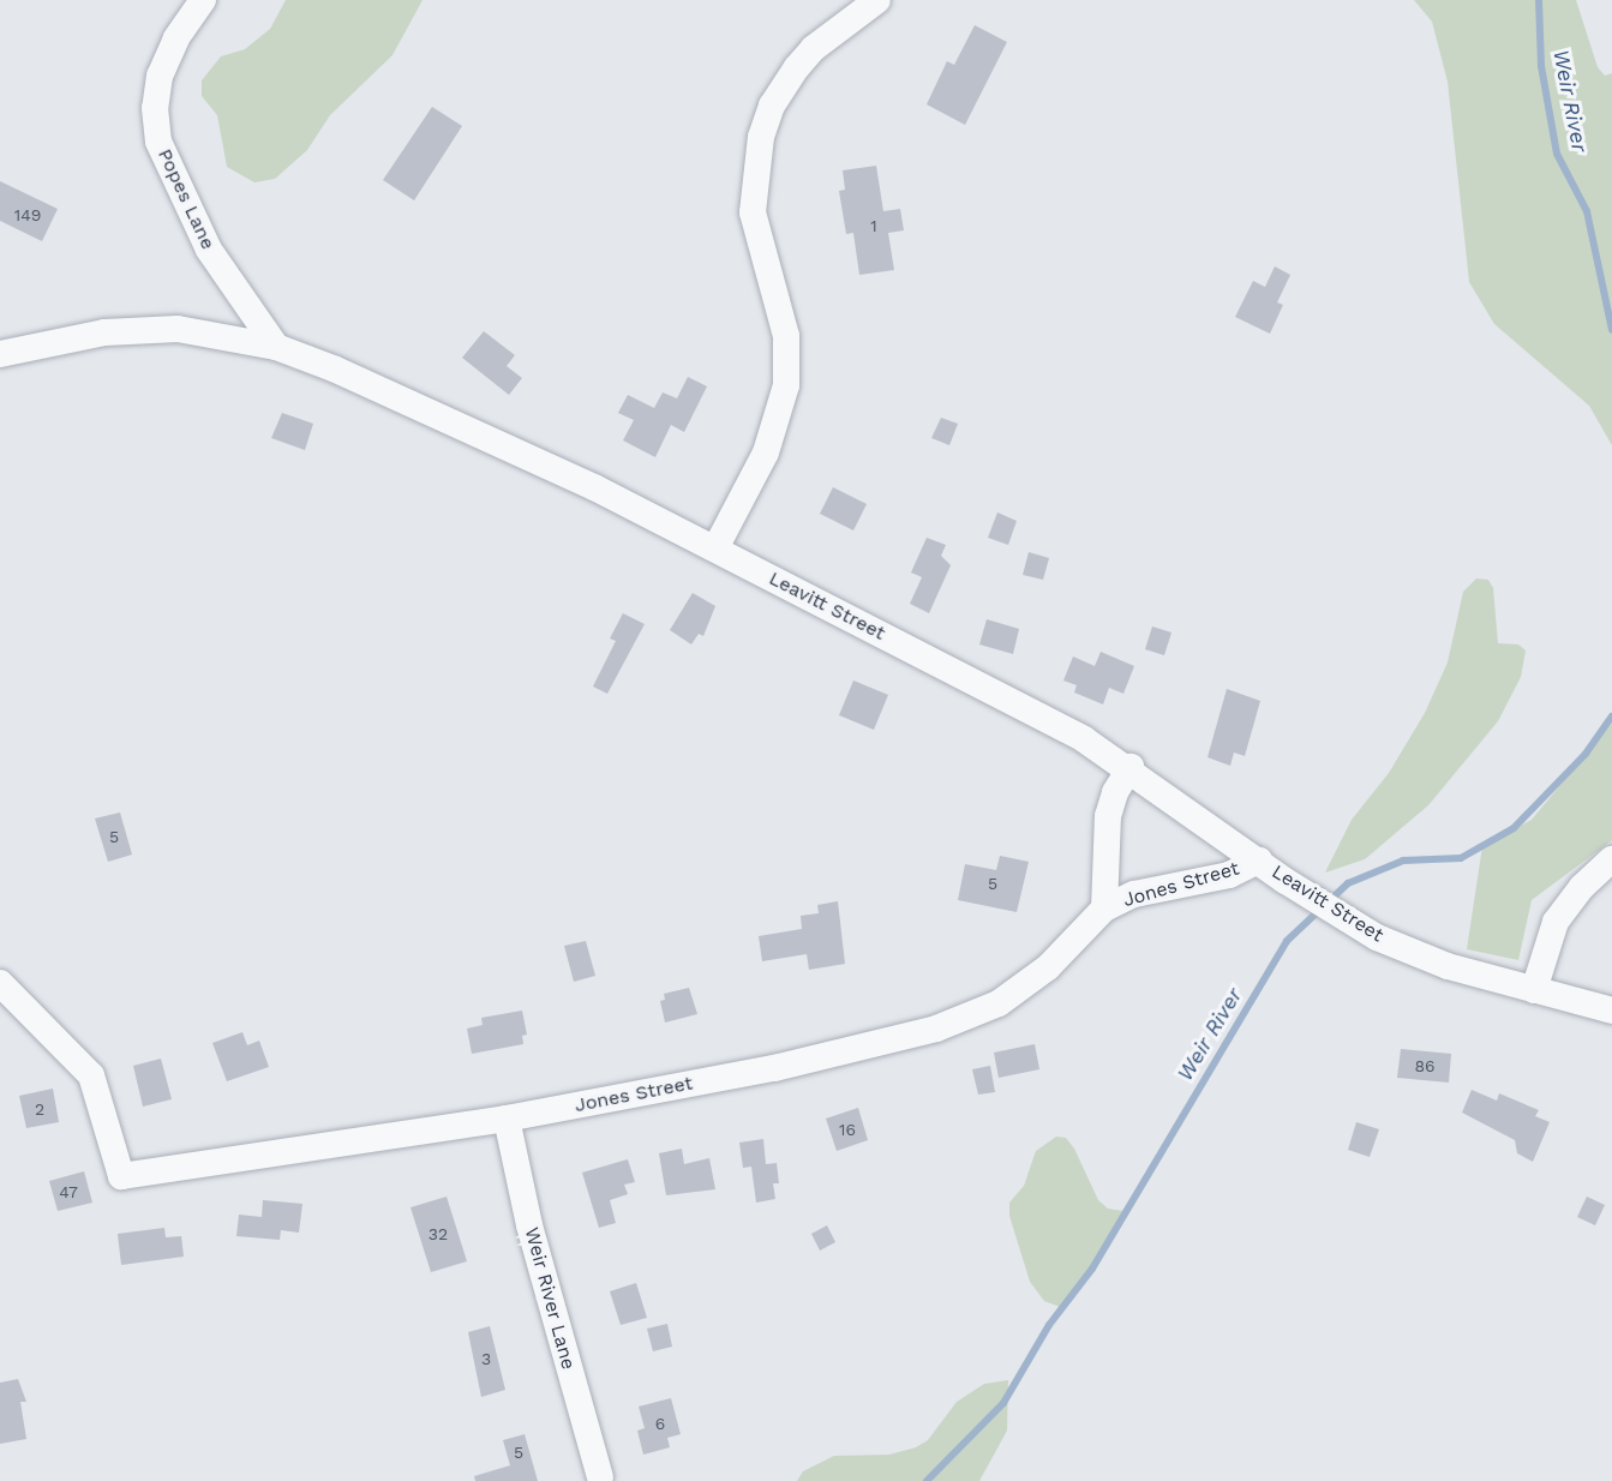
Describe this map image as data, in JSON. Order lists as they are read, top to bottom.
{
  "streets": {
    "street": [
      "Popes Lane",
      "Leavitt Street",
      "Jones Street",
      "Weir River Lane"
    ]
  },
  "crossings": [
    ["Popes Lane", "Leavitt Street"],
    ["Leavitt Street", "Jones Street"],
    ["Jones Street", "Weir River Lane"]
  ],
  "water": ["Weir River"],
  "house_numbers": [
    "149",
    "1",
    "5",
    "5",
    "86",
    "2",
    "16",
    "47",
    "32",
    "3",
    "6",
    "5"
  ]
}
